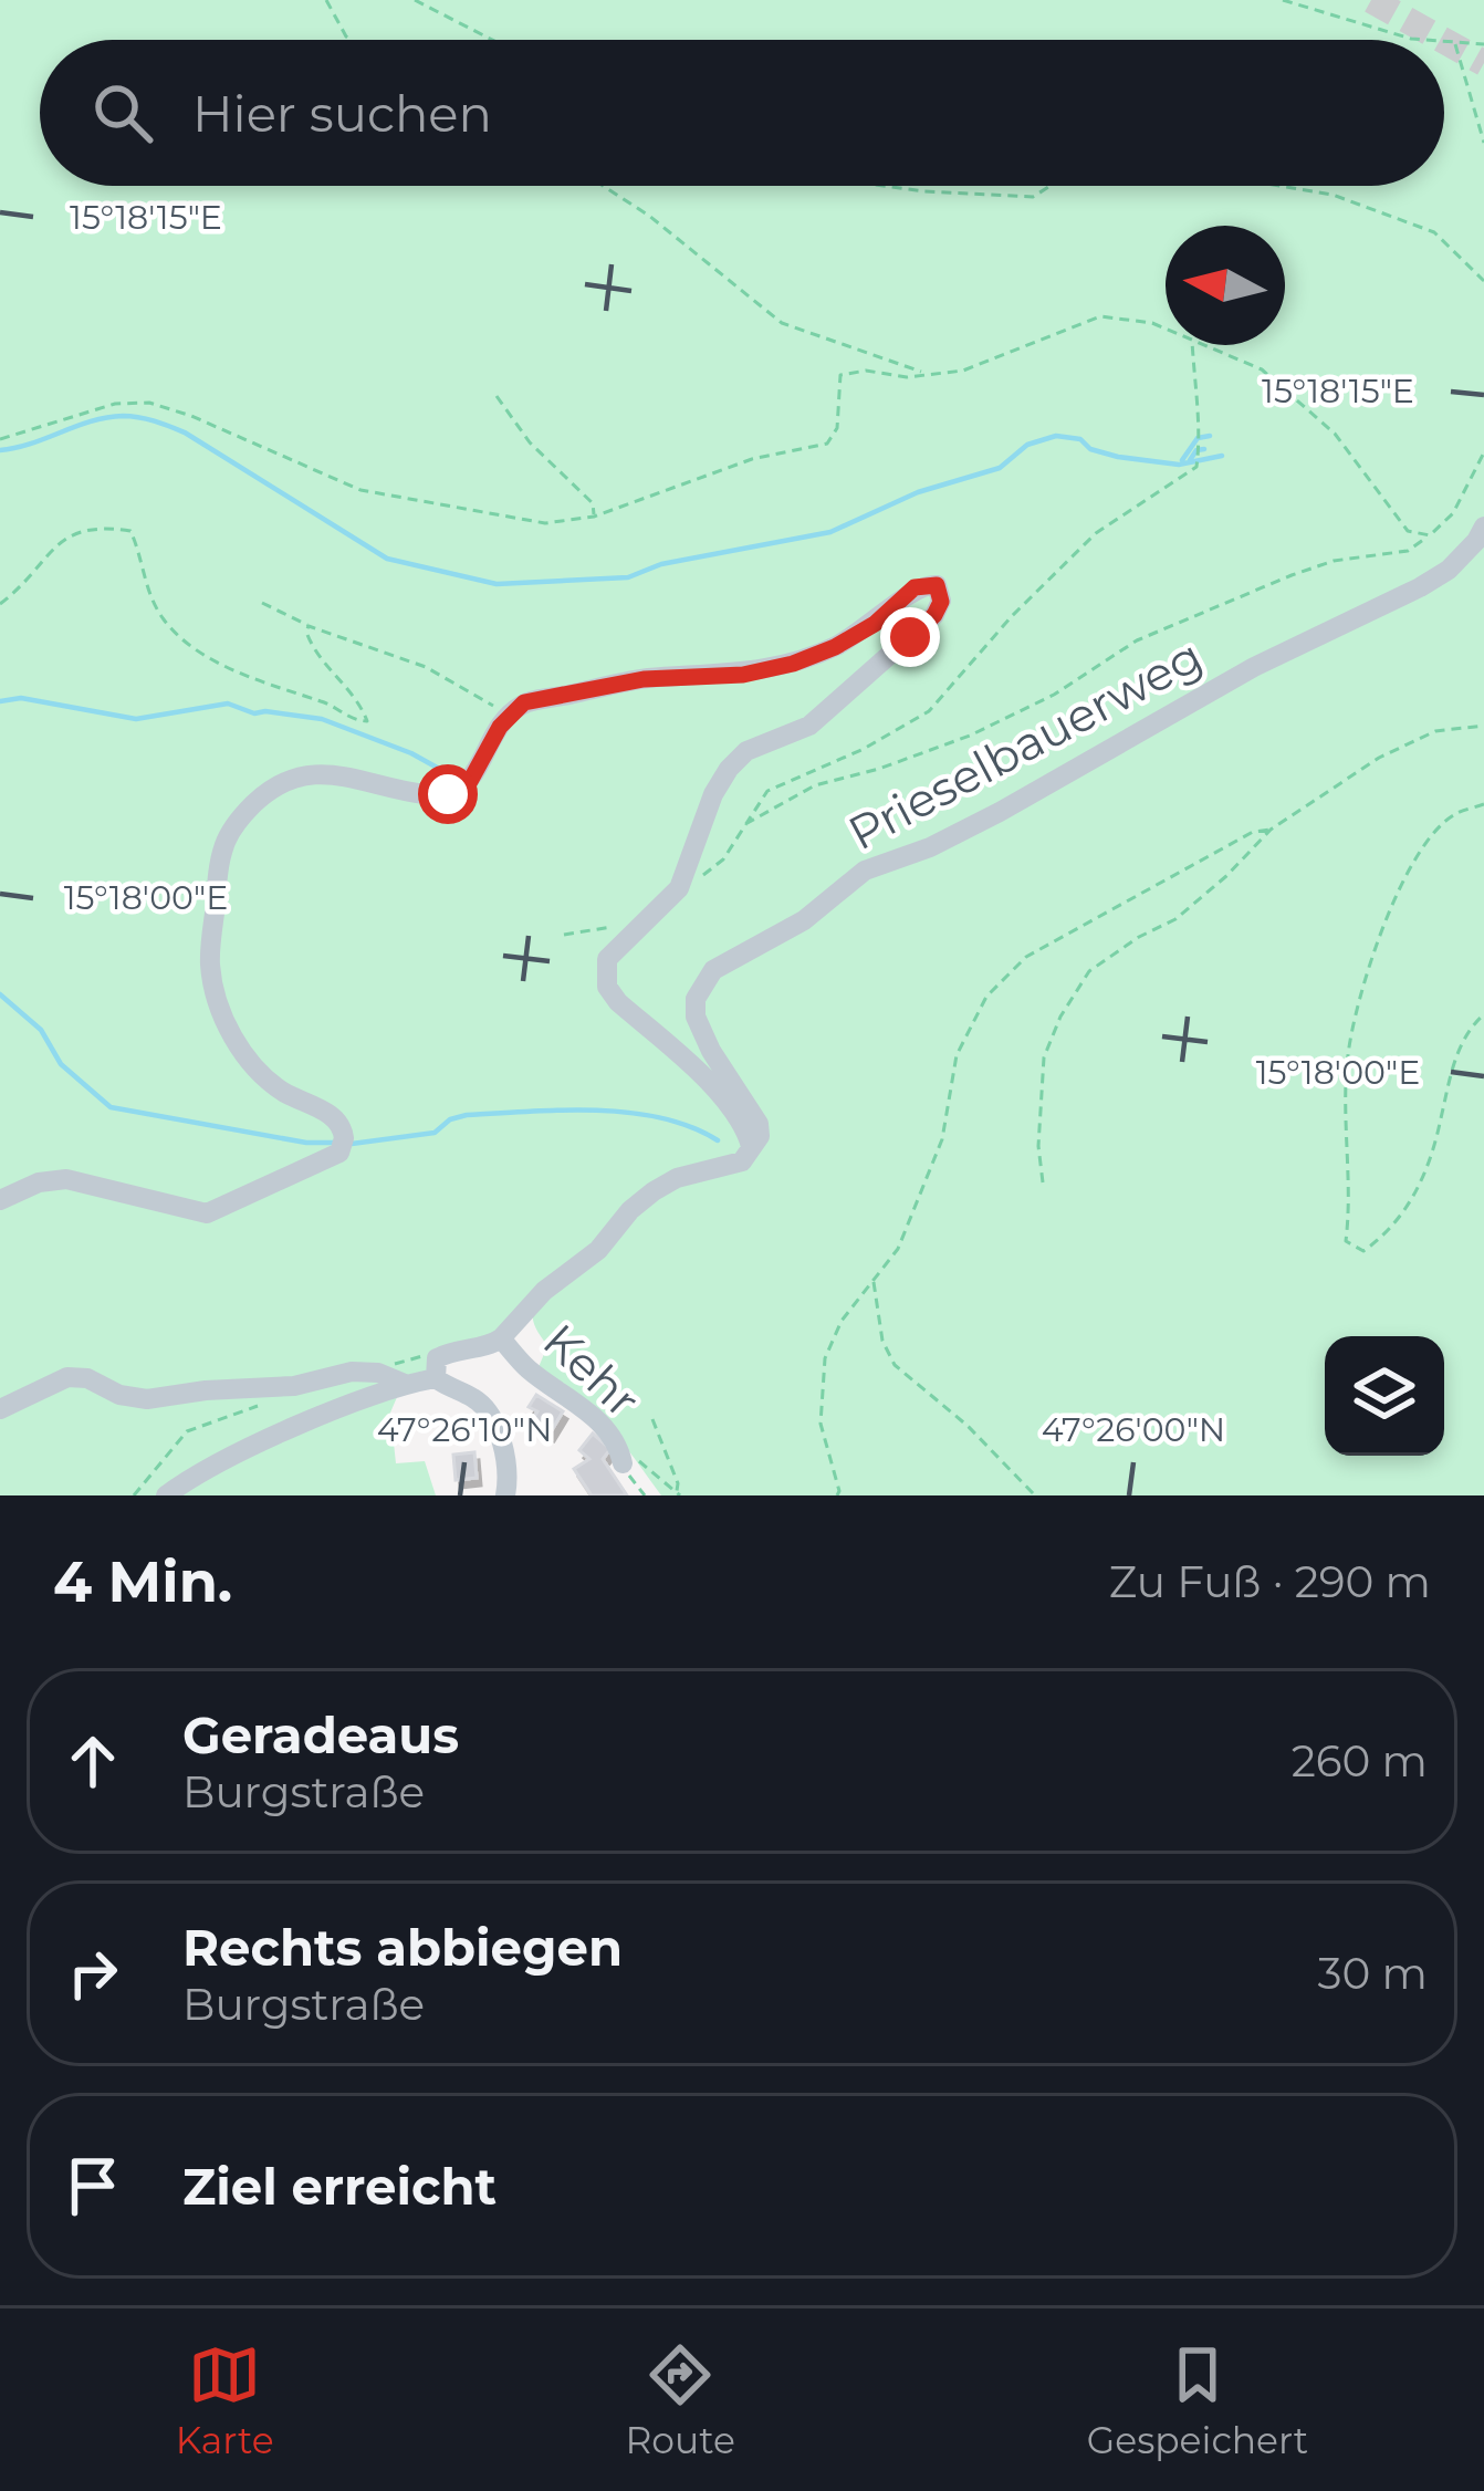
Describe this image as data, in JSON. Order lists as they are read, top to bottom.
{
  "streets": {
    "street": ["Prieselbauerweg", "Kehr"]
  },
  "north": "left",
  "page": {
    "search": "Hier suchen",
    "heading": ["4 Min.", "Zu Fuß · 290 m"],
    "list": [
      ["Geradeaus", "Burgstraße", "260 m"],
      ["Rechts abbiegen", "Burgstraße", "30 m"],
      "Ziel erreicht"
    ],
    "nav": ["Karte", "Route", "Gespeichert"]
  },
  "coordinates": [
    "15°18'15\"E",
    "15°18'00\"E",
    "47°26'10\"N",
    "47°26'00\"N"
  ]
}
